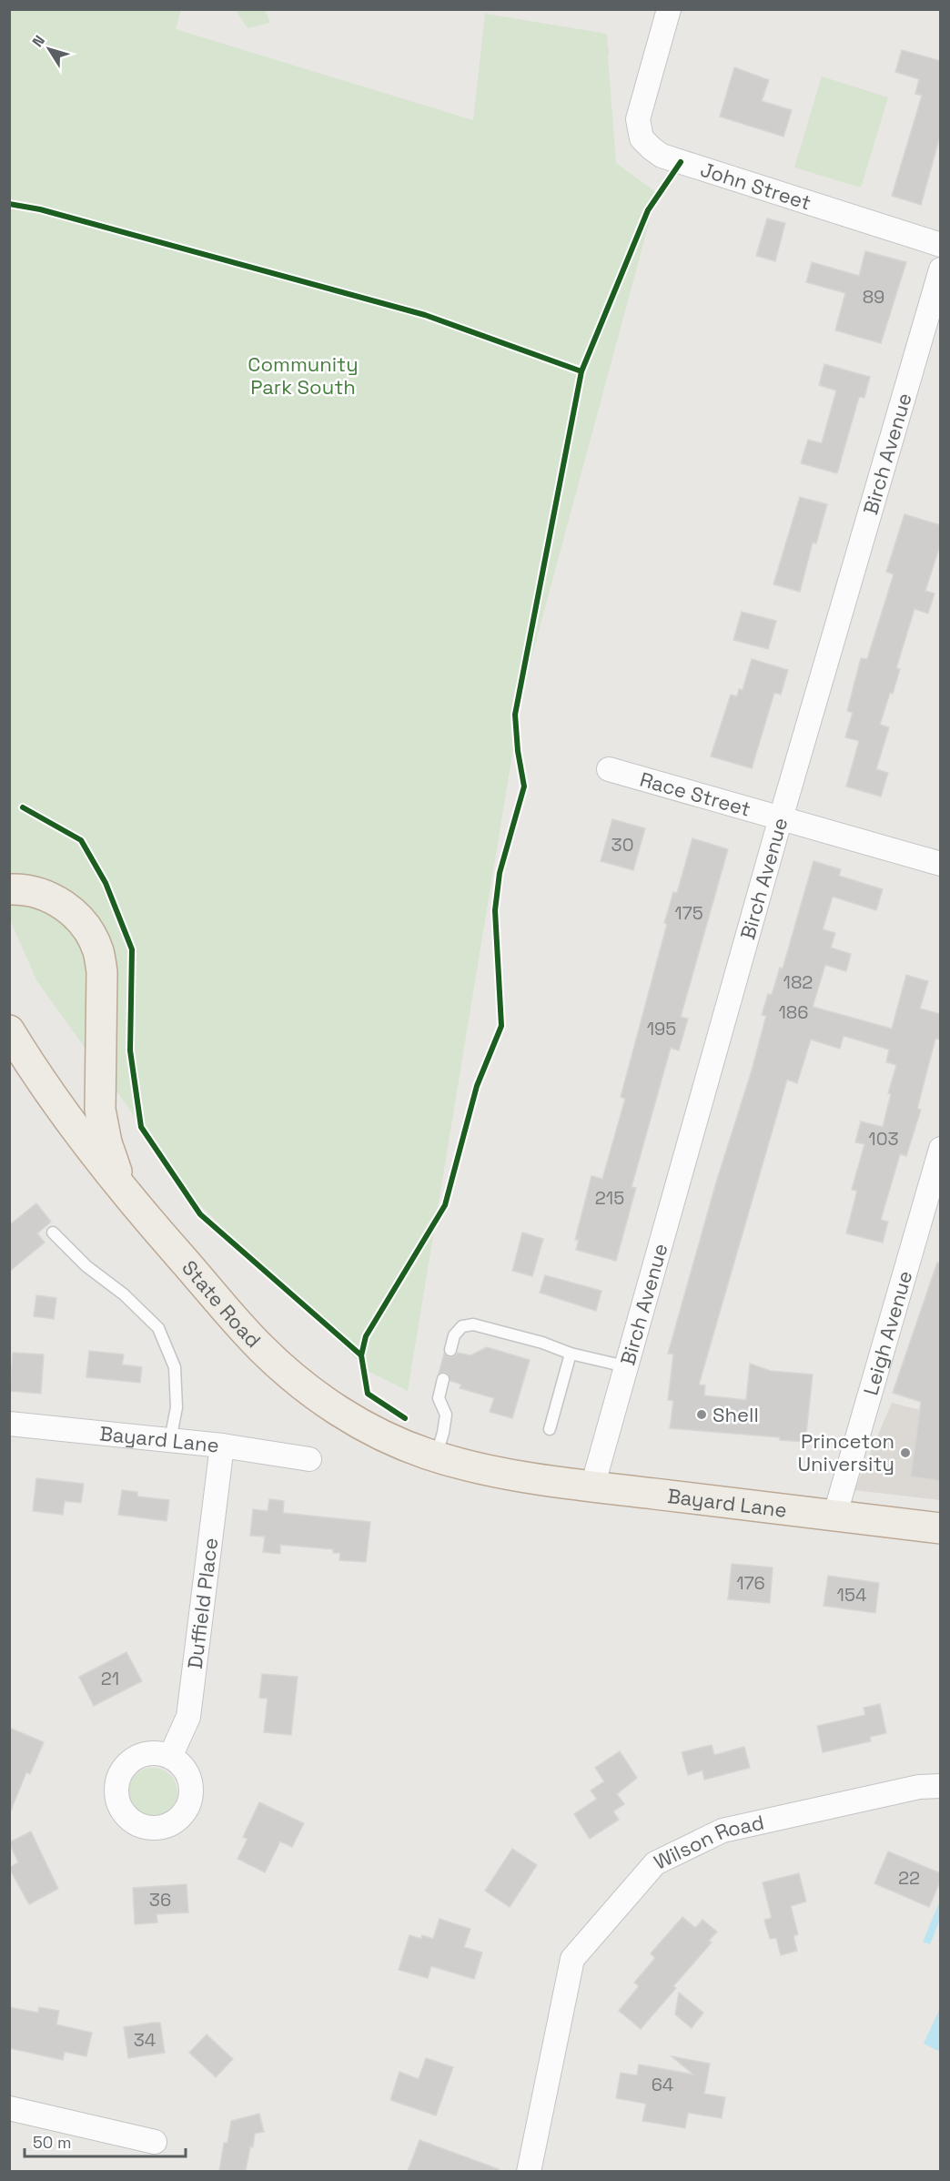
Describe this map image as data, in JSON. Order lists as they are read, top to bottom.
{
  "streets": {
    "highway": ["State Road", "Bayard Lane"],
    "street": [
      "John Street",
      "Birch Avenue",
      "Race Street",
      "Leigh Avenue",
      "Duffield Place",
      "Wilson Road"
    ]
  },
  "crossings": [
    ["Birch Avenue", "Race Street"],
    ["Birch Avenue", "Bayard Lane"],
    ["State Road", "Bayard Lane"],
    ["Leigh Avenue", "Bayard Lane"],
    ["Bayard Lane", "Duffield Place"]
  ],
  "parks": ["Community Park South"],
  "places": ["Shell", "Princeton University"],
  "house_numbers": [
    "89",
    "30",
    "175",
    "182",
    "186",
    "195",
    "103",
    "215",
    "176",
    "154",
    "21",
    "22",
    "36",
    "34",
    "64"
  ],
  "scale_bar": "50 m",
  "north": "top left"
}
